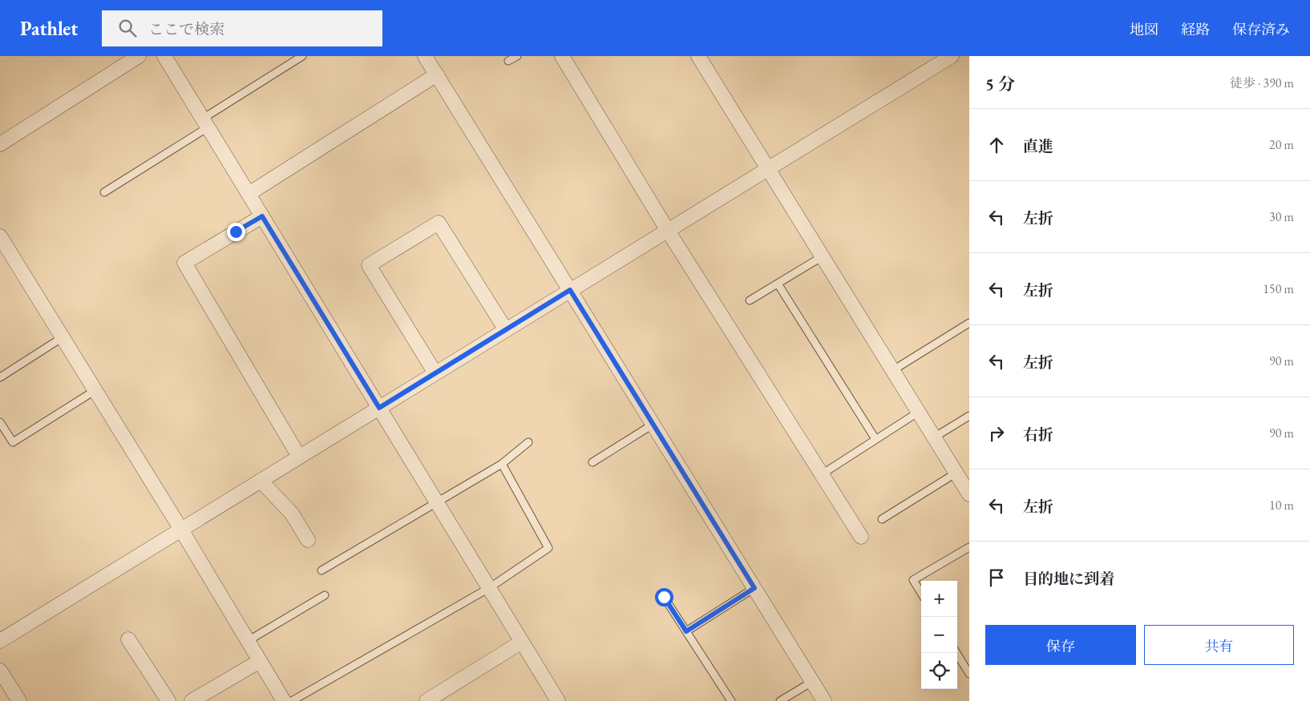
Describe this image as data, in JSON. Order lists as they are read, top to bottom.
{
  "page": {
    "header": "Pathlet",
    "search": "ここで検索",
    "nav": ["地図", "経路", "保存済み"],
    "heading": ["5 分", "徒歩 · 390 m"],
    "list": [
      ["直進", "20 m"],
      ["左折", "30 m"],
      ["左折", "150 m"],
      ["左折", "90 m"],
      ["右折", "90 m"],
      ["左折", "10 m"],
      "目的地に到着"
    ],
    "map_buttons": ["+", "−"],
    "buttons": ["保存", "共有"]
  }
}
